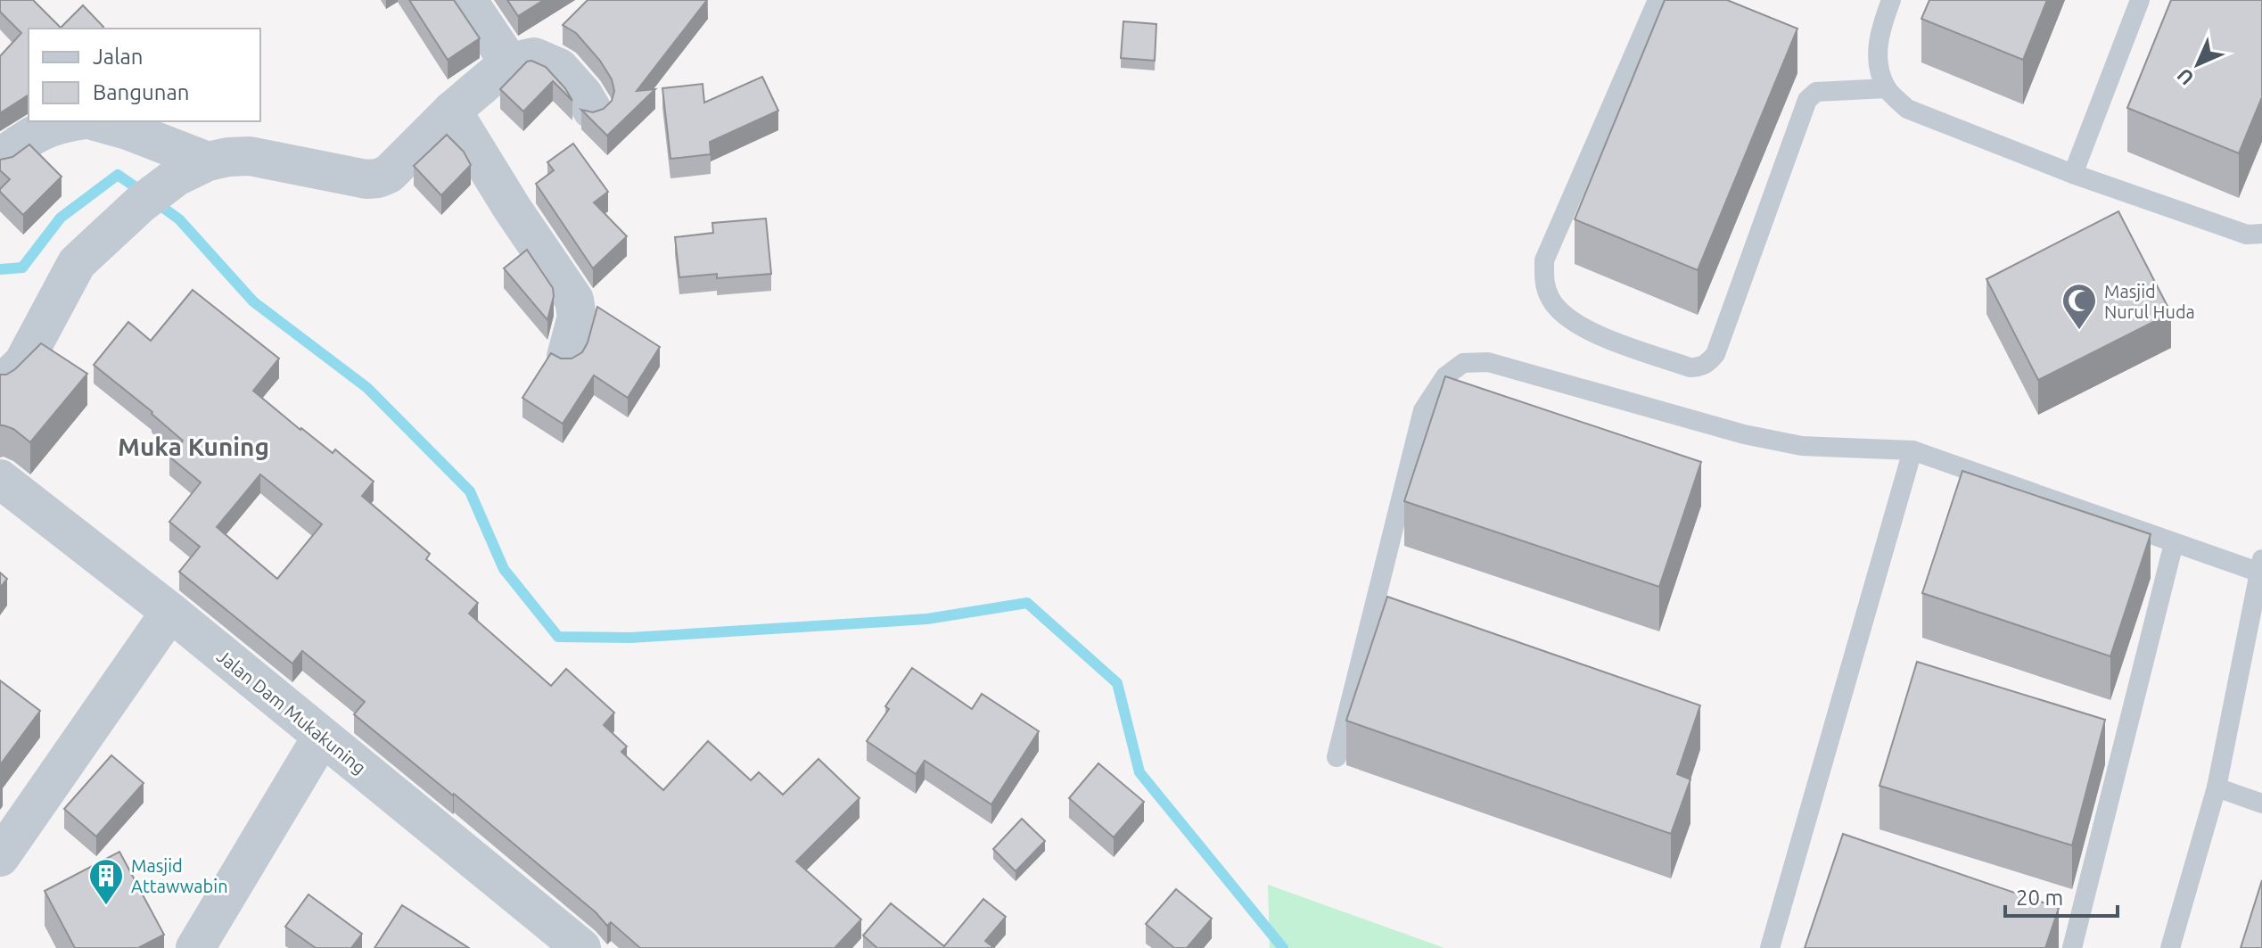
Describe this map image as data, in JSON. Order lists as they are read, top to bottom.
{
  "streets": {
    "street": ["Jalan Dam Mukakuning"]
  },
  "districts": ["Muka Kuning"],
  "places": {
    "mosque": ["Masjid Nurul Huda"],
    "building": ["Masjid Attawwabin"]
  },
  "legend": ["Jalan", "Bangunan"],
  "scale_bar": "20 m",
  "north": "bottom left"
}
